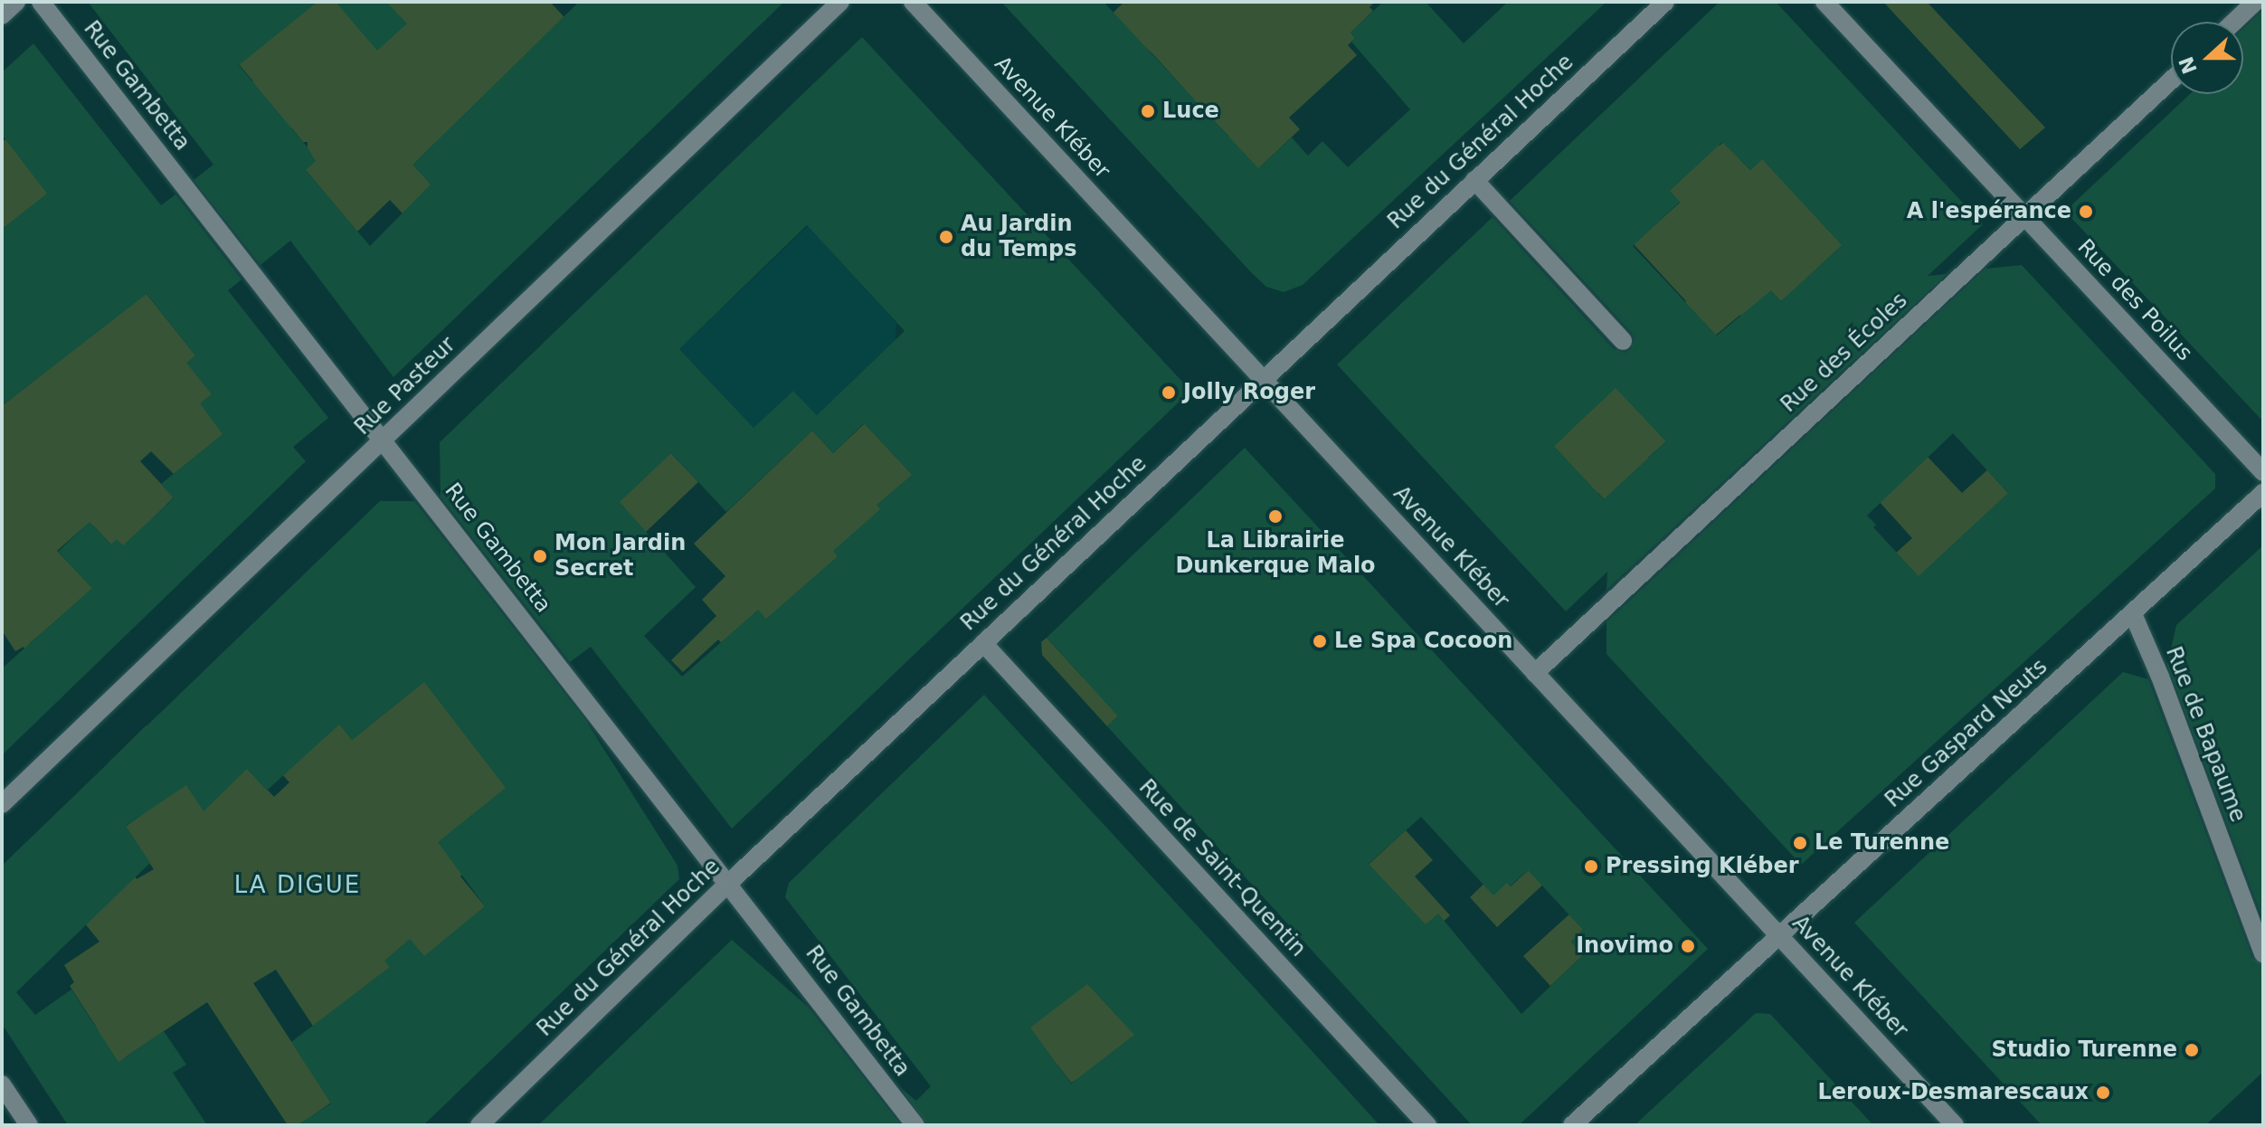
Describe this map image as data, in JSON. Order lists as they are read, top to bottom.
{
  "streets": {
    "street": [
      "Rue Gambetta",
      "Avenue Kléber",
      "Rue du Général Hoche",
      "Rue des Poilus",
      "Rue des Écoles",
      "Rue Pasteur",
      "Rue Gaspard Neuts",
      "Rue de Bapaume",
      "Rue de Saint-Quentin"
    ]
  },
  "crossings": [
    ["Rue Gambetta", "Rue du Général Hoche"],
    ["Rue Gambetta", "Rue Pasteur"],
    ["Avenue Kléber", "Rue du Général Hoche"],
    ["Avenue Kléber", "Rue des Écoles"],
    ["Avenue Kléber", "Rue Gaspard Neuts"],
    ["Rue du Général Hoche", "Rue de Saint-Quentin"],
    ["Rue des Poilus", "Rue des Écoles"],
    ["Rue Gaspard Neuts", "Rue de Bapaume"]
  ],
  "districts": ["LA DIGUE"],
  "places": [
    "Luce",
    "A l'espérance",
    "Au Jardin du Temps",
    "Jolly Roger",
    "La Librairie Dunkerque Malo",
    "Mon Jardin Secret",
    "Le Spa Cocoon",
    "Le Turenne",
    "Pressing Kléber",
    "Inovimo",
    "Studio Turenne",
    "Leroux-Desmarescaux"
  ],
  "north": "left"
}
